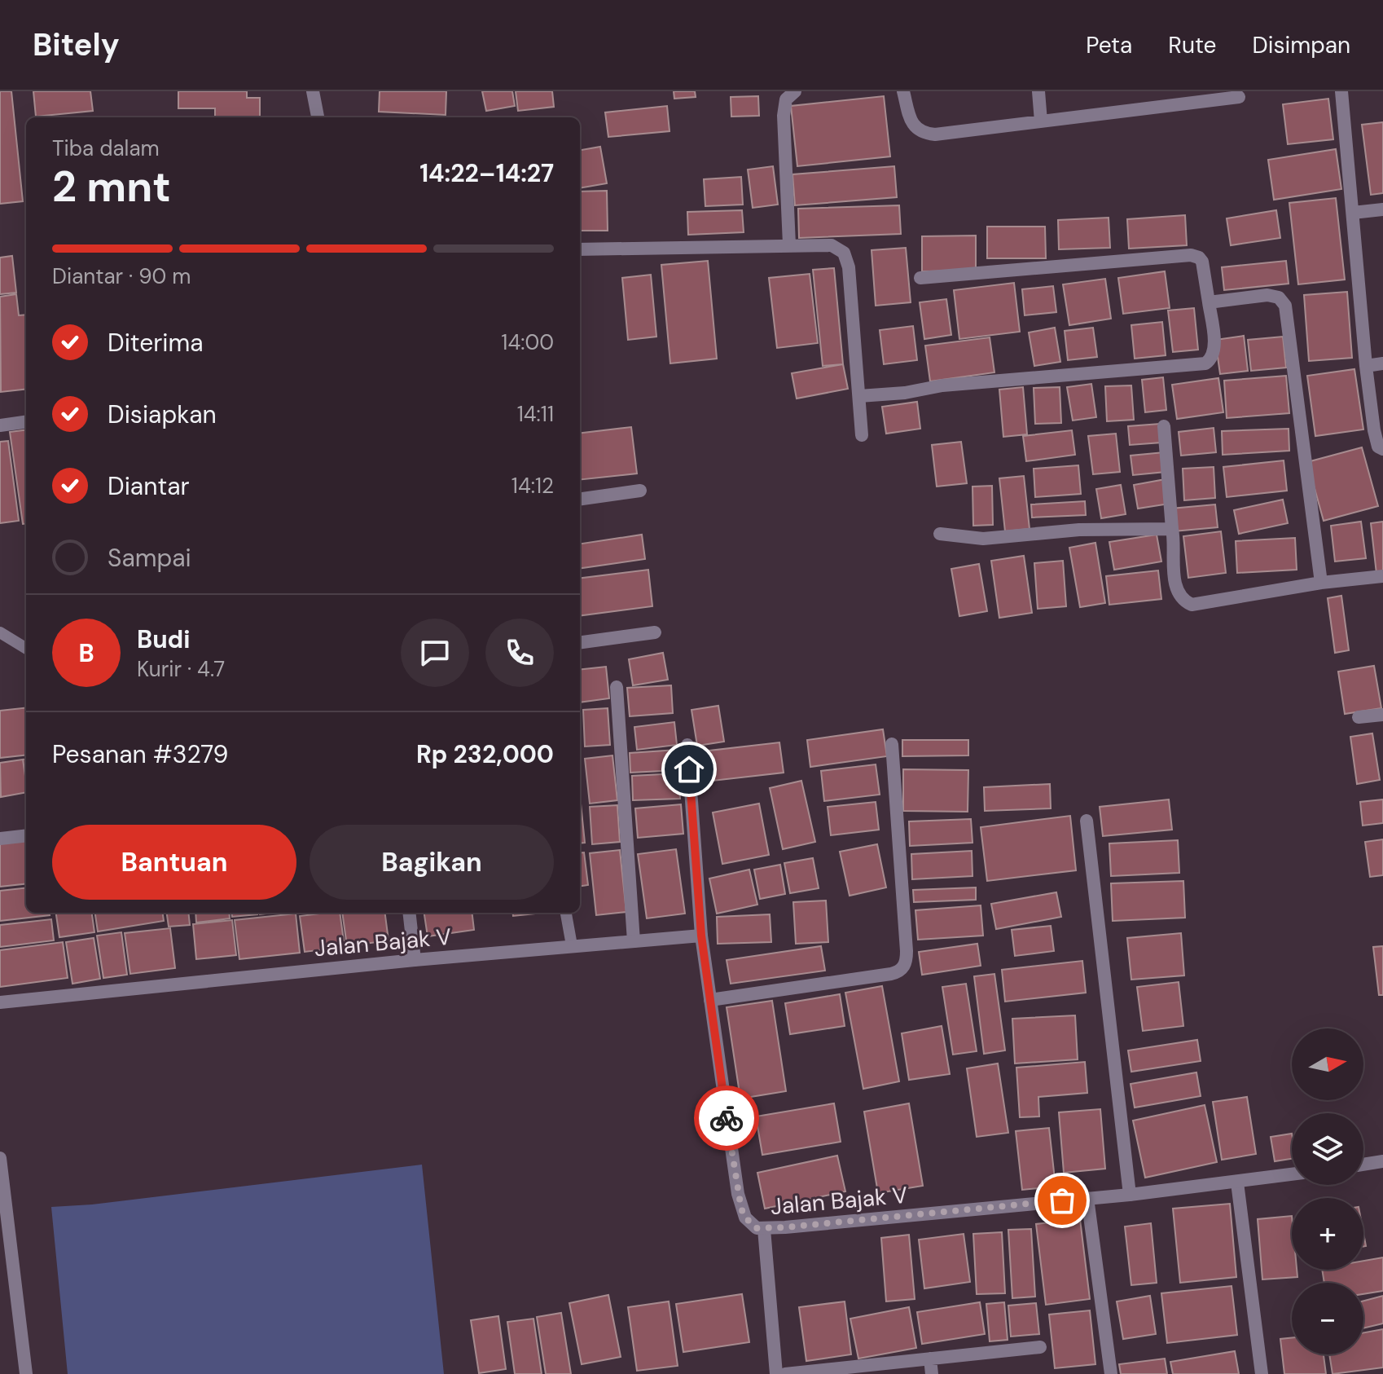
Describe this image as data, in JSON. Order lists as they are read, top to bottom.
{
  "streets": {
    "street": ["Jalan Bajak V"]
  },
  "north": "right",
  "page": {
    "header": "Bitely",
    "nav": ["Peta", "Rute", "Disimpan"],
    "heading": ["2 mnt", "Tiba dalam", "14:22–14:27"],
    "panel": [
      "Budi",
      "Kurir · 4.7",
      "Pesanan #3279",
      "Rp 232,000"
    ],
    "bar": "Diantar · 90 m",
    "list": [
      ["Diterima", "14:00"],
      ["Disiapkan", "14:11"],
      ["Diantar", "14:12"],
      "Sampai"
    ],
    "round": "B",
    "buttons": ["Bantuan", "Bagikan"],
    "map_buttons": ["+", "−"]
  }
}
